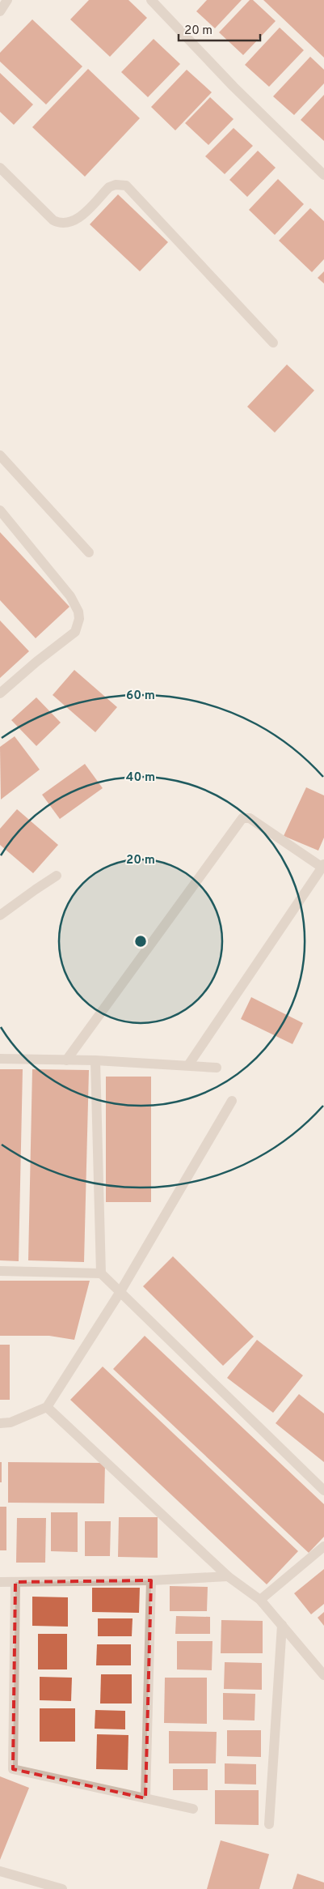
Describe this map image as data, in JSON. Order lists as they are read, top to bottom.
{
  "scale_bar": "20 m",
  "rings": ["60 m", "40 m", "20 m"]
}
